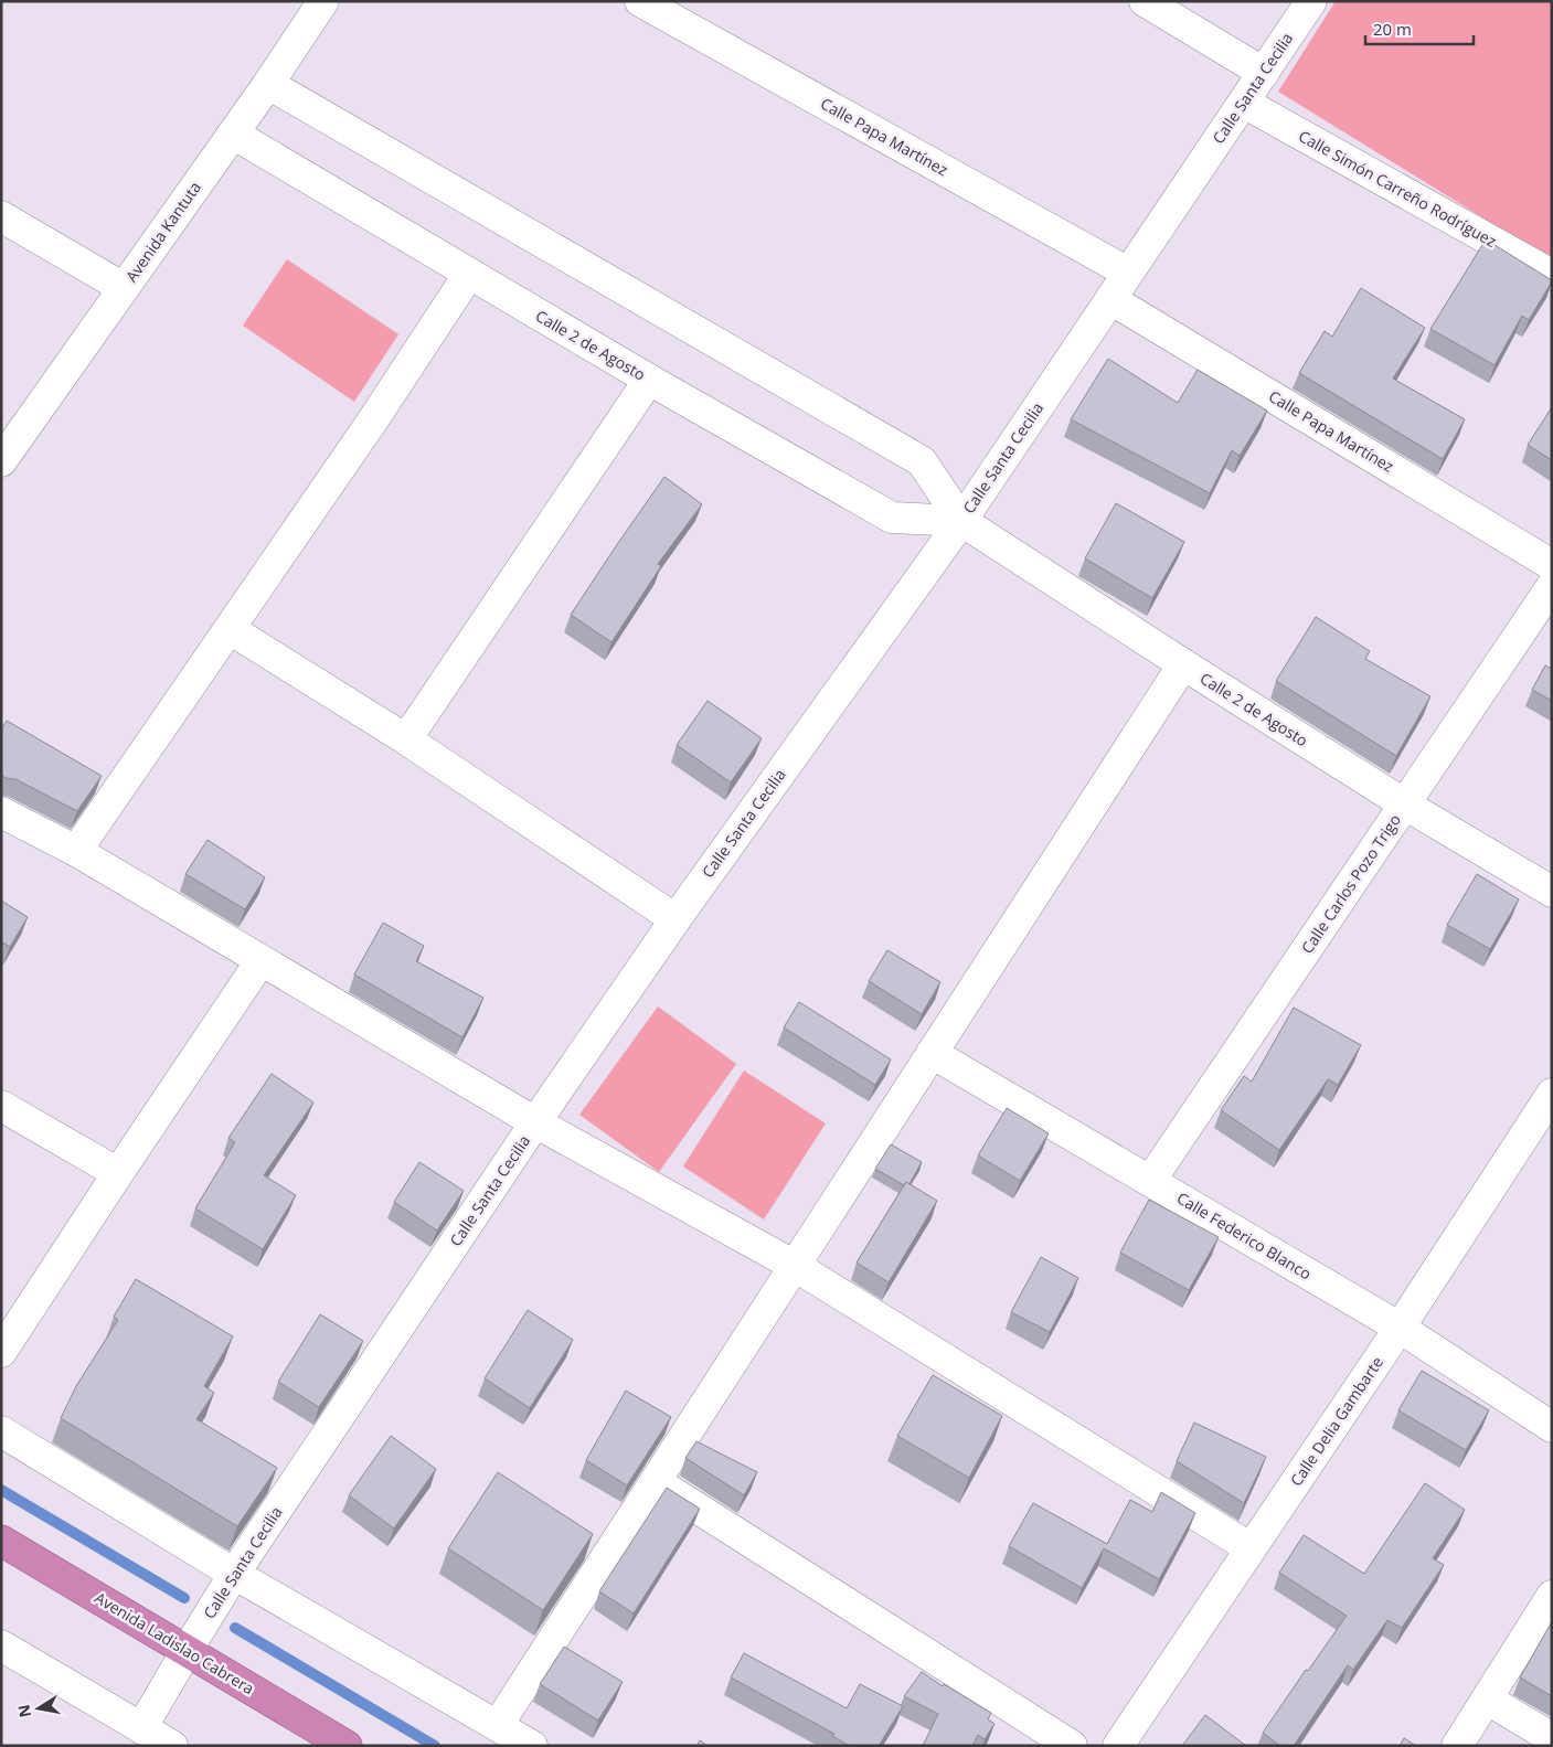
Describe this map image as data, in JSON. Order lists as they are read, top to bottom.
{
  "streets": {
    "highway": ["Avenida Ladislao Cabrera"],
    "street": [
      "Calle Santa Cecilia",
      "Calle Papa Martínez",
      "Calle Simón Carreño Rodríguez",
      "Avenida Kantuta",
      "Calle 2 de Agosto",
      "Calle Carlos Pozo Trigo",
      "Calle Federico Blanco",
      "Calle Delia Gambarte"
    ]
  },
  "crossings": [
    ["Calle Santa Cecilia", "Calle Papa Martínez"],
    ["Calle Santa Cecilia", "Calle Simón Carreño Rodríguez"],
    ["Calle Santa Cecilia", "Calle 2 de Agosto"],
    ["Calle Santa Cecilia", "Avenida Ladislao Cabrera"],
    ["Avenida Kantuta", "Calle 2 de Agosto"],
    ["Calle 2 de Agosto", "Calle Carlos Pozo Trigo"],
    ["Calle Carlos Pozo Trigo", "Calle Federico Blanco"],
    ["Calle Federico Blanco", "Calle Delia Gambarte"]
  ],
  "scale_bar": "20 m",
  "north": "left"
}
